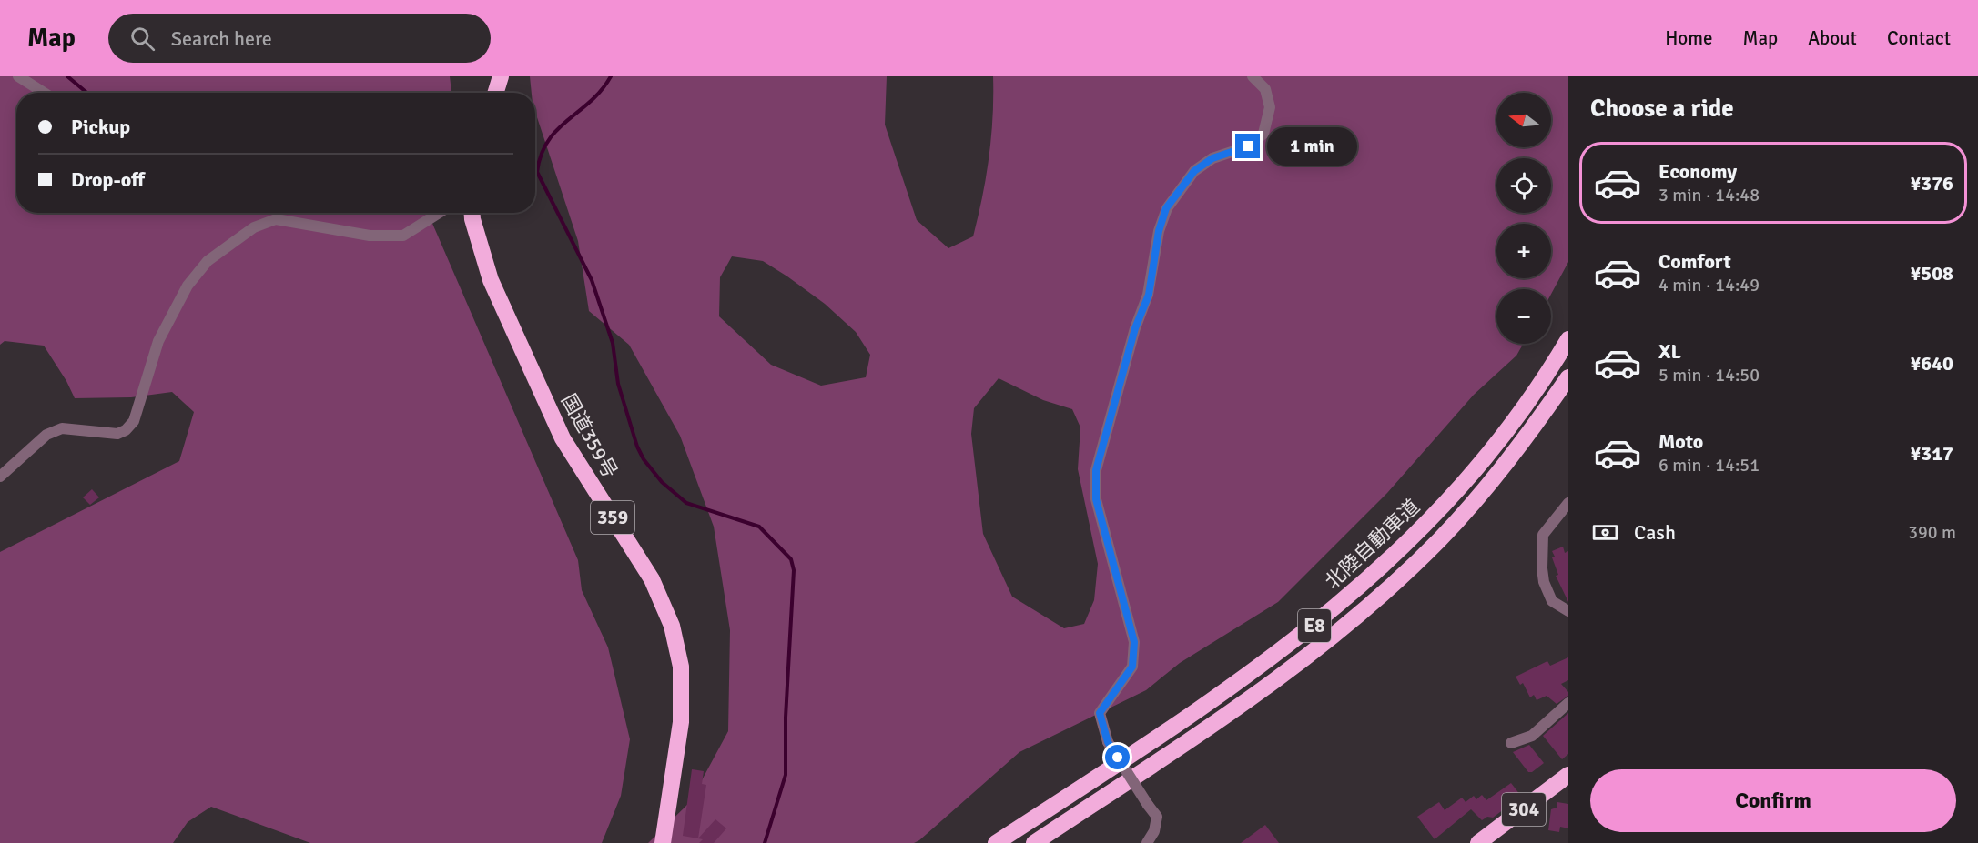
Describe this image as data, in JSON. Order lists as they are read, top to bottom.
{
  "streets": {
    "highway": [
      "国道359号",
      "359",
      "北陸自動車道",
      "E8",
      "304"
    ]
  },
  "north": "left",
  "page": {
    "header": "Map",
    "search": "Search here",
    "nav": [
      "Home",
      "Map",
      "About",
      "Contact"
    ],
    "heading": "Choose a ride",
    "map_buttons": ["+", "−"],
    "banner": ["Pickup", "Drop-off"],
    "bubble": "1 min",
    "list": [
      {
        "name": "Economy",
        "note": "3 min · 14:48",
        "value": "¥376"
      },
      {
        "name": "Comfort",
        "note": "4 min · 14:49",
        "value": "¥508"
      },
      {
        "name": "XL",
        "note": "5 min · 14:50",
        "value": "¥640"
      },
      {
        "name": "Moto",
        "note": "6 min · 14:51",
        "value": "¥317"
      }
    ],
    "pay": ["Cash", "390 m"],
    "buttons": "Confirm"
  }
}
